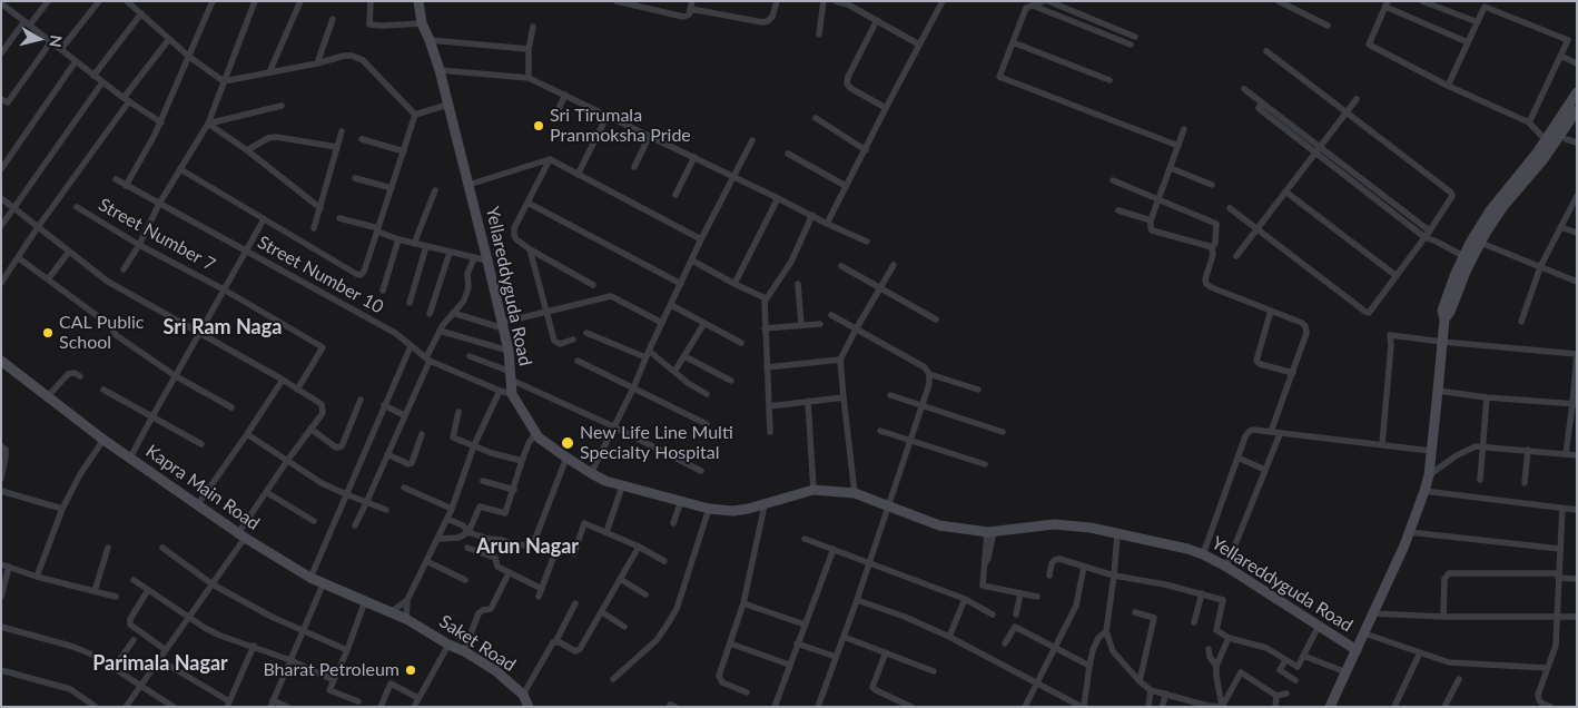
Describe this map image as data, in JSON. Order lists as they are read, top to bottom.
{
  "streets": {
    "street": [
      "Street Number 7",
      "Street Number 10",
      "Yellareddyguda Road",
      "Kapra Main Road",
      "Saket Road"
    ]
  },
  "crossings": [
    ["Street Number 10", "Yellareddyguda Road"],
    ["Kapra Main Road", "Saket Road"]
  ],
  "districts": ["Sri Ram Naga", "Arun Nagar", "Parimala Nagar"],
  "places": [
    "Sri Tirumala Pranmoksha Pride",
    "CAL Public School",
    "New Life Line Multi Specialty Hospital",
    "Bharat Petroleum"
  ],
  "north": "right"
}
